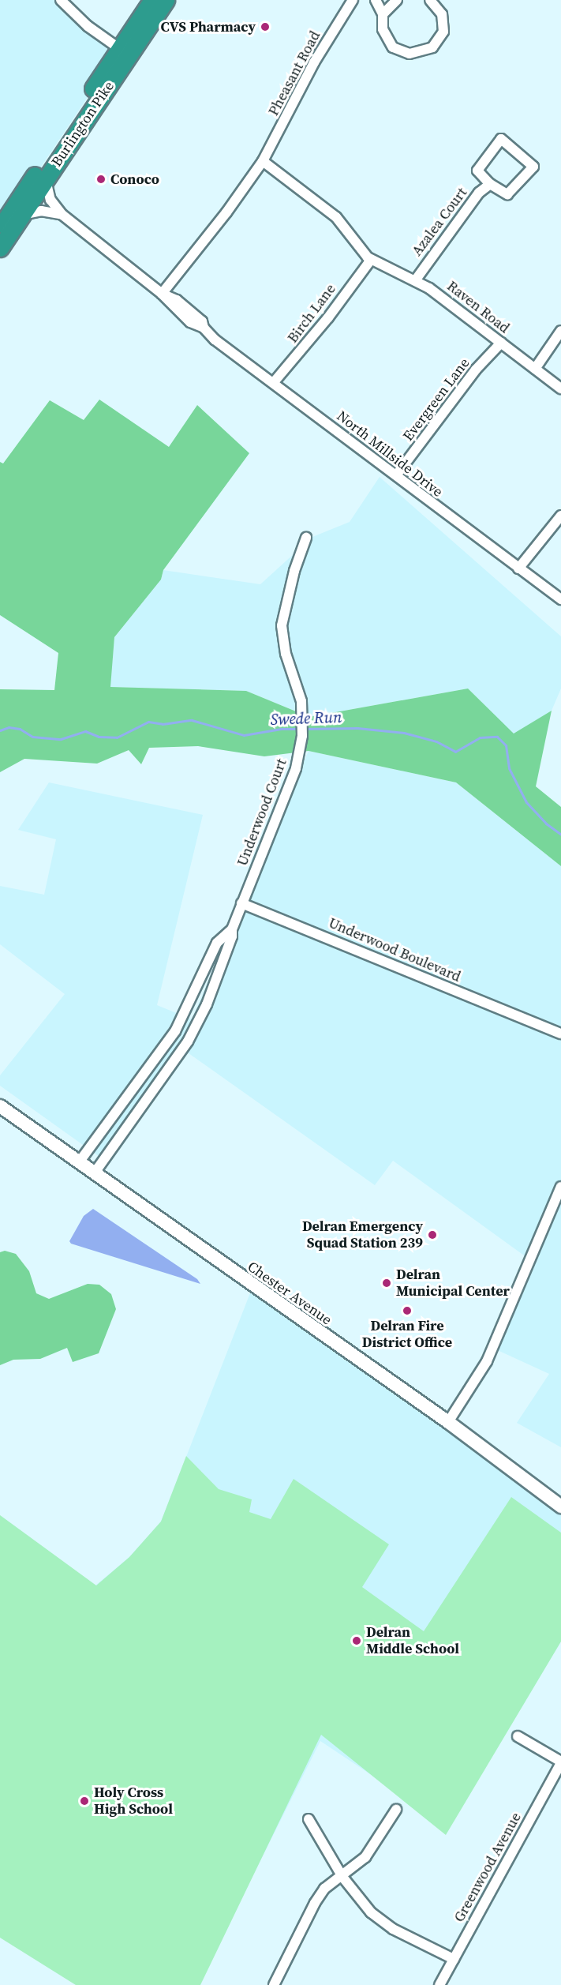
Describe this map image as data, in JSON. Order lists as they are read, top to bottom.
{
  "streets": {
    "highway": ["Burlington Pike"],
    "street": [
      "Pheasant Road",
      "Azalea Court",
      "Raven Road",
      "Birch Lane",
      "Evergreen Lane",
      "North Millside Drive",
      "Underwood Court",
      "Underwood Boulevard",
      "Chester Avenue",
      "Greenwood Avenue"
    ]
  },
  "crossings": [
    ["Pheasant Road", "North Millside Drive"],
    ["Burlington Pike", "North Millside Drive"],
    ["Azalea Court", "Raven Road"],
    ["Raven Road", "Birch Lane"],
    ["Raven Road", "Evergreen Lane"],
    ["Birch Lane", "North Millside Drive"],
    ["Evergreen Lane", "North Millside Drive"],
    ["Underwood Court", "Underwood Boulevard"]
  ],
  "water": ["Swede Run"],
  "places": [
    "CVS Pharmacy",
    "Conoco",
    "Delran Emergency Squad Station 239",
    "Delran Municipal Center",
    "Delran Fire District Office",
    "Delran Middle School",
    "Holy Cross High School"
  ]
}
